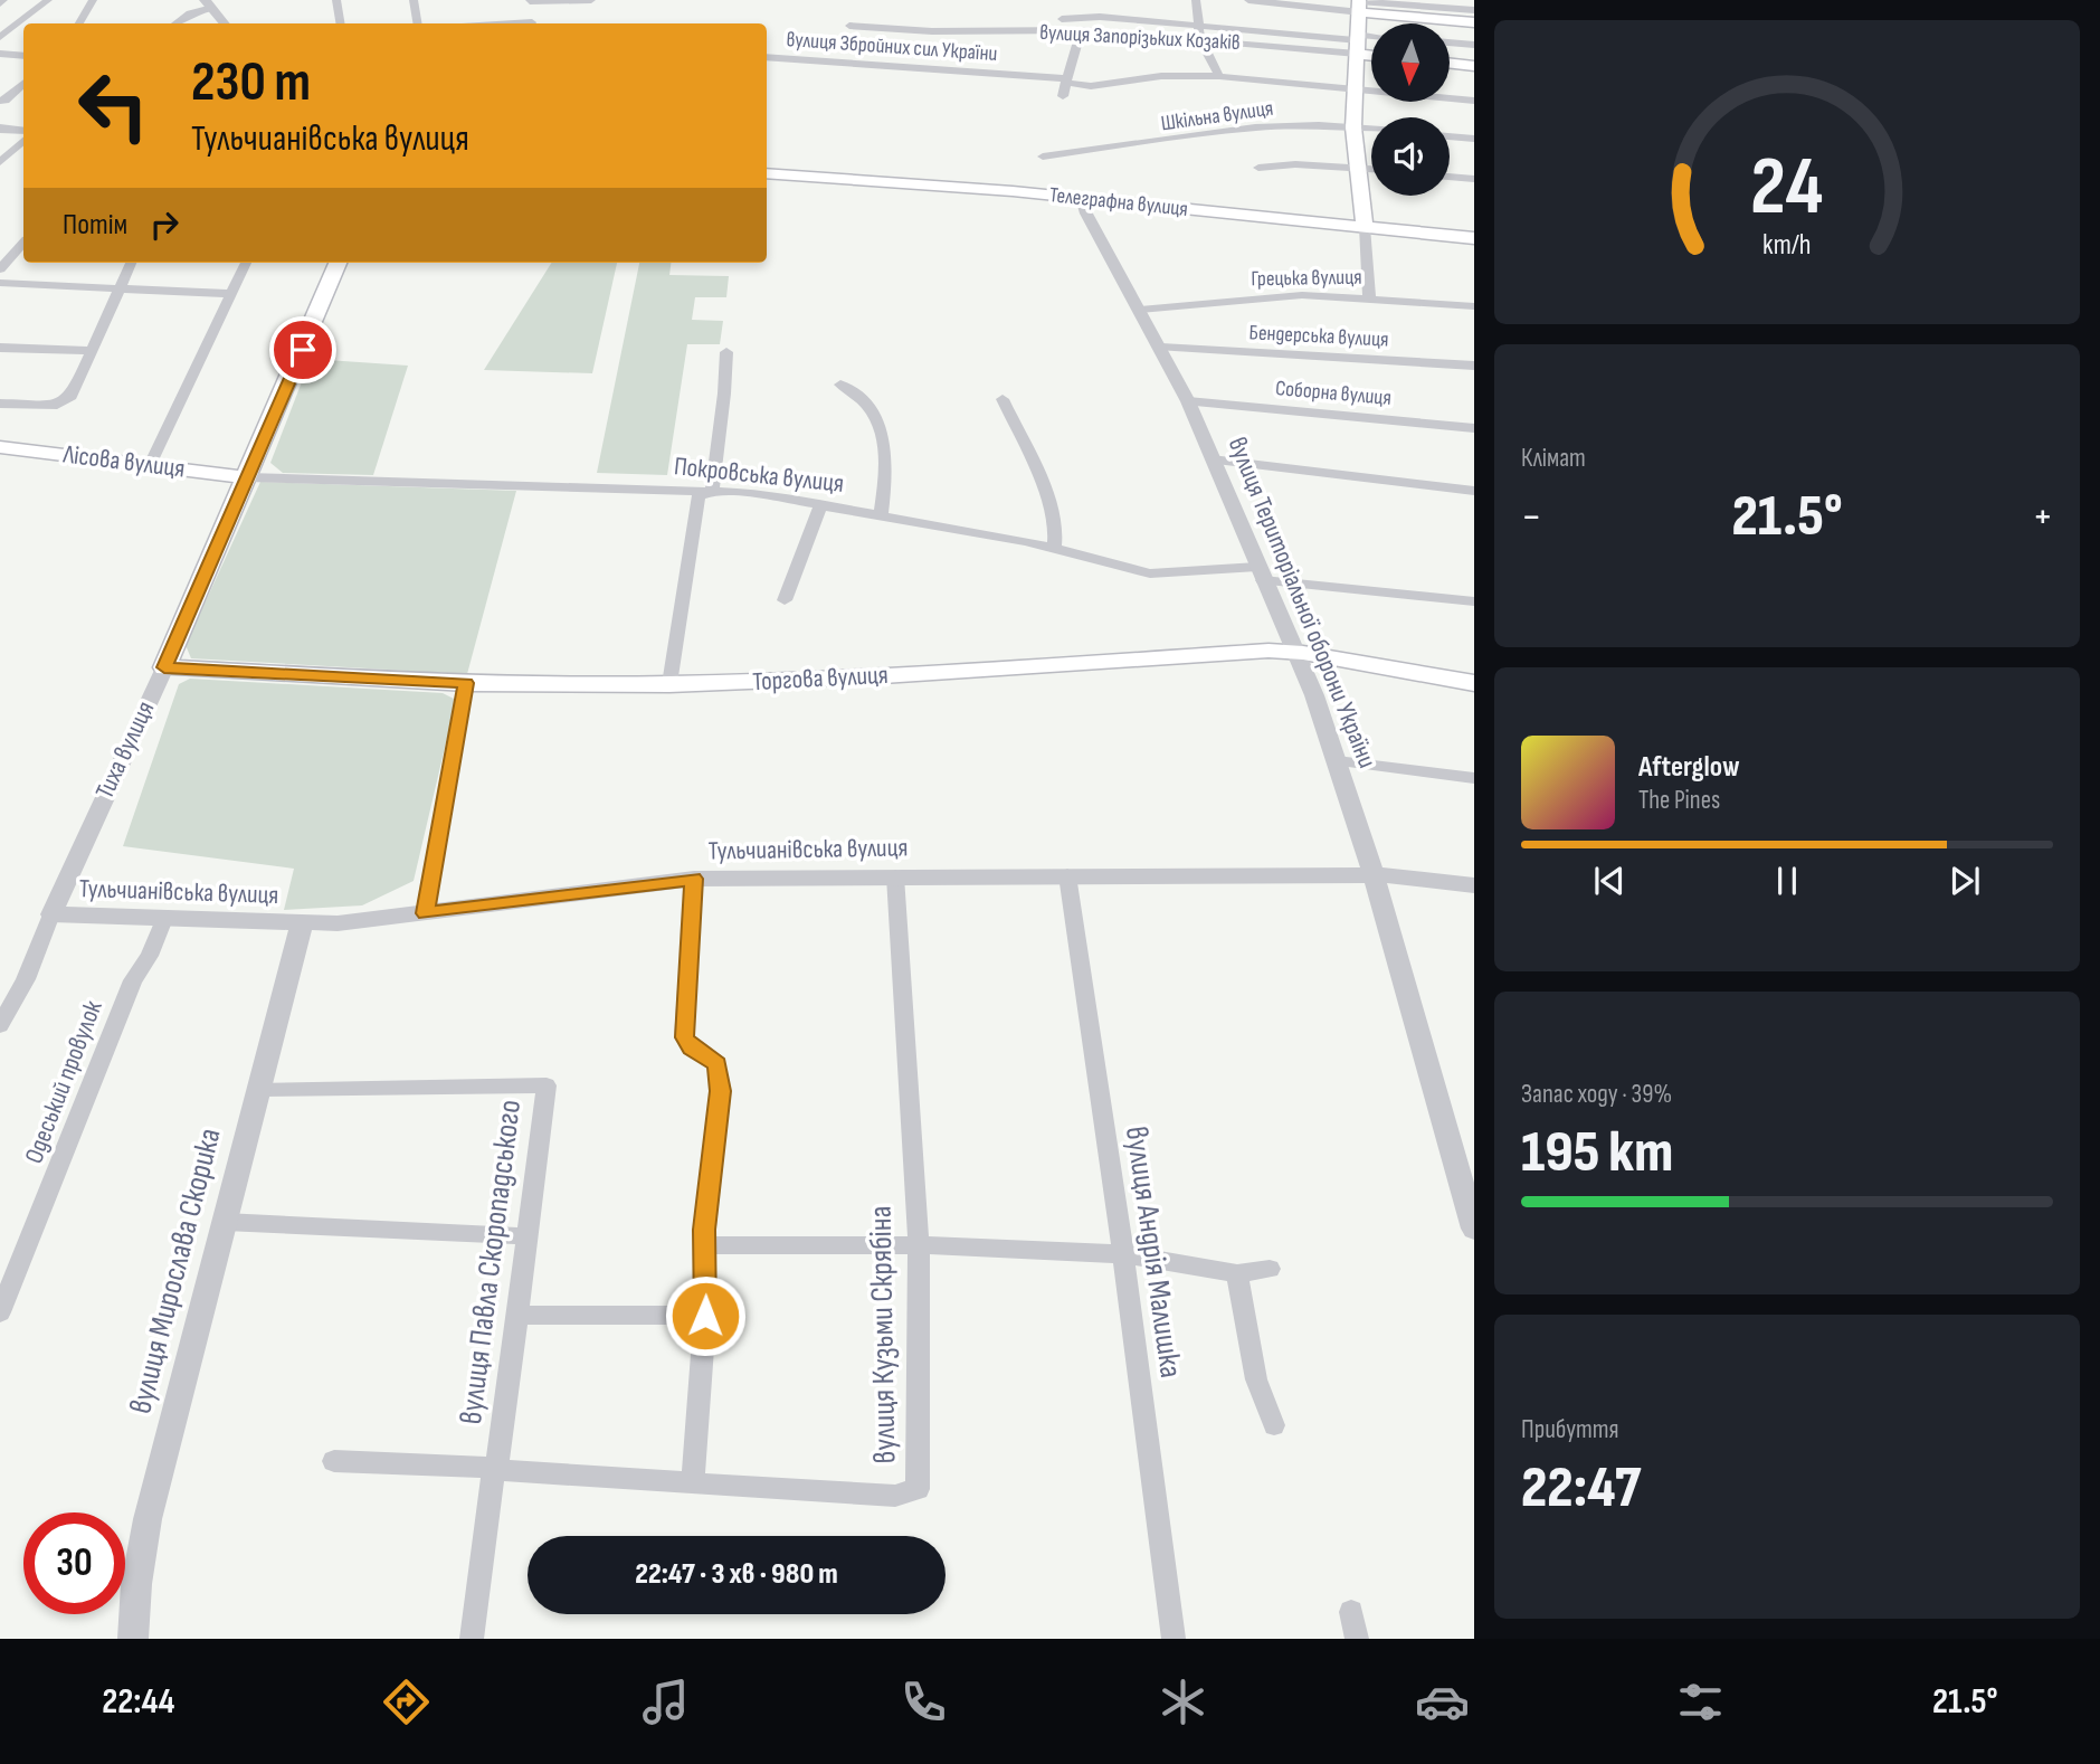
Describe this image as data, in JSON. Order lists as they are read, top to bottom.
{
  "streets": {
    "main road": [
      "вулиця Запорізьких Козаків",
      "Телеграфна вулиця",
      "Лісова вулиця",
      "Торгова вулиця",
      "Тиха вулиця"
    ],
    "street": [
      "вулиця Збройних сил України",
      "Шкільна вулиця",
      "Грецька вулиця",
      "Бендерська вулиця",
      "Соборна вулиця",
      "Покровська вулиця",
      "вулиця Територіальної оборони України",
      "Тульчианівська вулиця",
      "Одеський провулок",
      "вулиця Андрія Малишка",
      "вулиця Павла Скоропадського",
      "вулиця Мирослава Скорика",
      "вулиця Кузьми Скрябіна"
    ]
  },
  "crossings": [
    ["Телеграфна вулиця", "вулиця Територіальної оборони України"],
    ["Грецька вулиця", "вулиця Територіальної оборони України"],
    ["Бендерська вулиця", "вулиця Територіальної оборони України"],
    ["Соборна вулиця", "вулиця Територіальної оборони України"],
    ["Лісова вулиця", "Покровська вулиця"],
    ["Лісова вулиця", "Тиха вулиця"],
    ["Покровська вулиця", "вулиця Територіальної оборони України"],
    ["Покровська вулиця", "Тиха вулиця"],
    ["вулиця Територіальної оборони України", "Торгова вулиця"],
    ["вулиця Територіальної оборони України", "Тульчианівська вулиця"],
    ["Торгова вулиця", "Тиха вулиця"],
    ["Тиха вулиця", "Тульчианівська вулиця"],
    ["Тульчианівська вулиця", "Одеський провулок"],
    ["Тульчианівська вулиця", "вулиця Андрія Малишка"],
    ["Тульчианівська вулиця", "вулиця Мирослава Скорика"],
    ["Тульчианівська вулиця", "вулиця Кузьми Скрябіна"],
    ["вулиця Павла Скоропадського", "вулиця Мирослава Скорика"],
    ["вулиця Павла Скоропадського", "вулиця Кузьми Скрябіна"]
  ],
  "north": "bottom",
  "page": {
    "turn": ["230 m", "Тульчианівська вулиця"],
    "then": "Потім",
    "tile": [
      "Клімат",
      ["Запас ходу · 39%", "195 km"],
      ["Прибуття", "22:47"]
    ],
    "heat": ["−", "21.5°", "+"],
    "song": ["Afterglow", "The Pines"],
    "limit": "30",
    "trip": "22:47 · 3 хв · 980 m",
    "tabs": ["22:44", "21.5°"],
    "gauge": ["24", "km/h"]
  }
}
